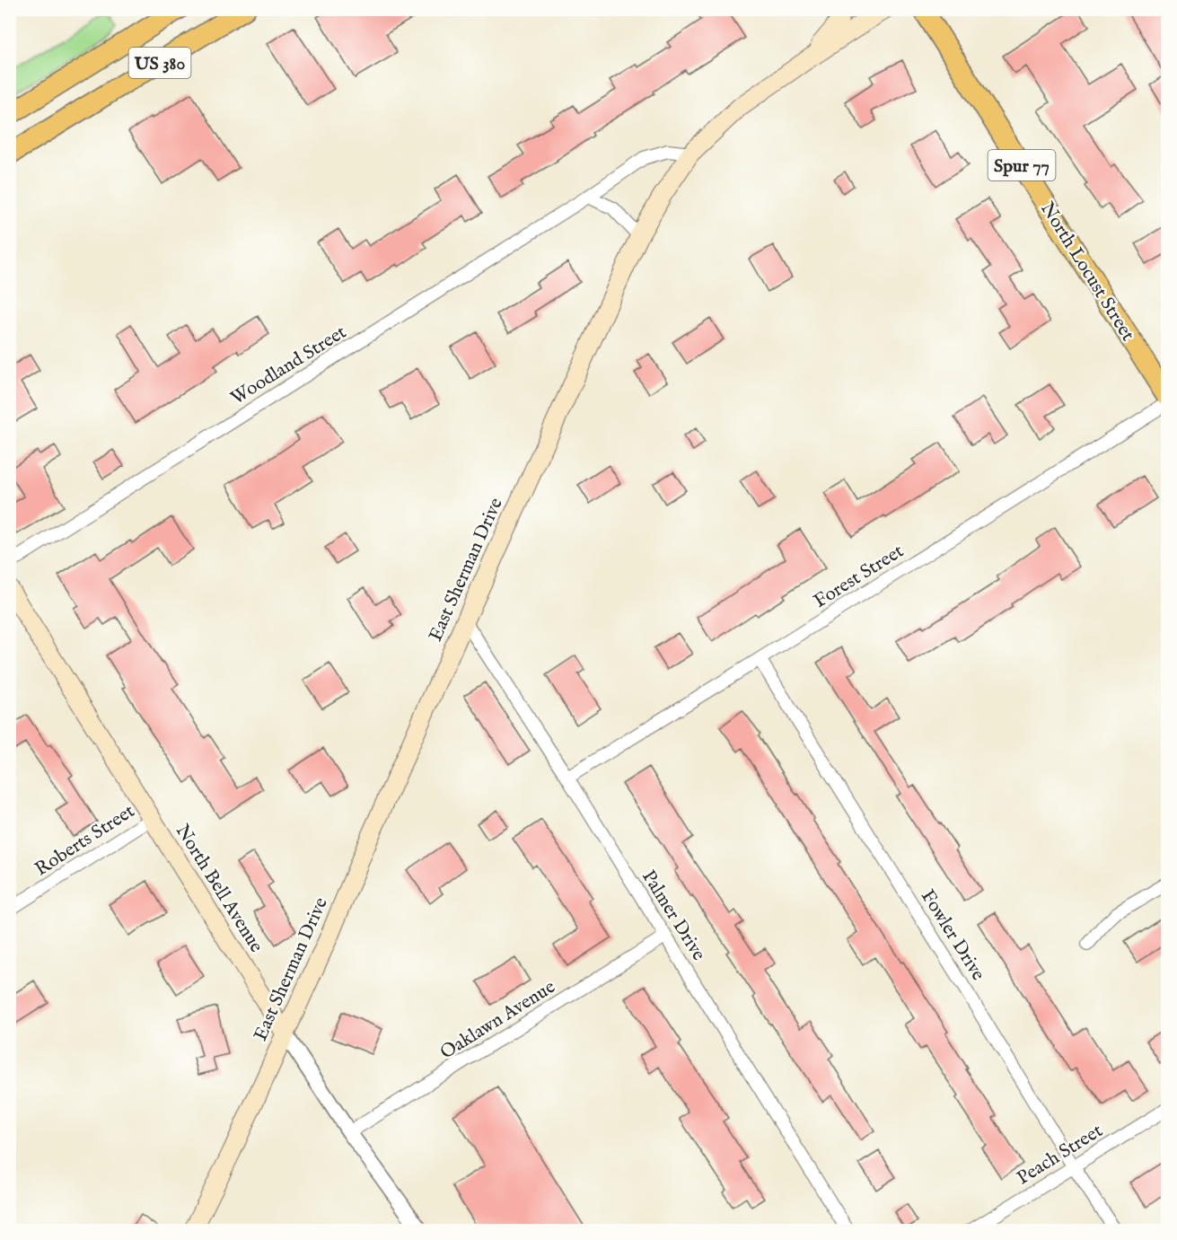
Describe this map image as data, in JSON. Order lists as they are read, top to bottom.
{
  "streets": {
    "main road": [
      "US 380",
      "Spur 77",
      "North Locust Street",
      "East Sherman Drive",
      "North Bell Avenue"
    ],
    "street": [
      "Woodland Street",
      "Forest Street",
      "Roberts Street",
      "Palmer Drive",
      "Fowler Drive",
      "Oaklawn Avenue",
      "Peach Street"
    ]
  },
  "crossings": [
    ["Woodland Street", "East Sherman Drive"],
    ["East Sherman Drive", "North Bell Avenue"],
    ["East Sherman Drive", "Palmer Drive"],
    ["Forest Street", "Palmer Drive"],
    ["Forest Street", "Fowler Drive"],
    ["Roberts Street", "North Bell Avenue"],
    ["North Bell Avenue", "Oaklawn Avenue"],
    ["Palmer Drive", "Oaklawn Avenue"],
    ["Fowler Drive", "Peach Street"]
  ]
}
